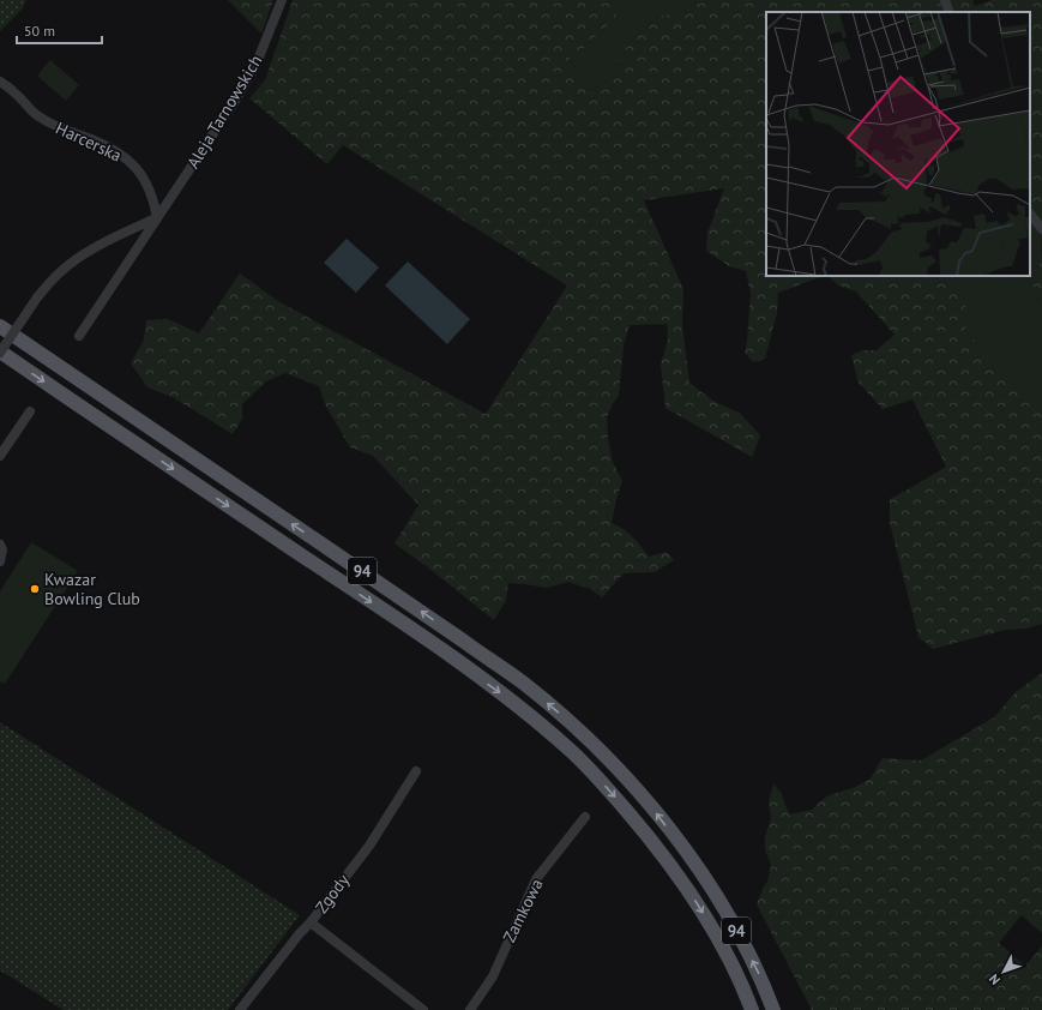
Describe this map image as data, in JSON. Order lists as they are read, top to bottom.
{
  "streets": {
    "main road": ["94"],
    "street": [
      "Aleja Tarnowskich",
      "Harcerska",
      "Zgody",
      "Zamkowa"
    ]
  },
  "crossings": [
    ["Aleja Tarnowskich", "Harcerska"]
  ],
  "places": ["Kwazar Bowling Club"],
  "scale_bar": "50 m",
  "north": "bottom left"
}
